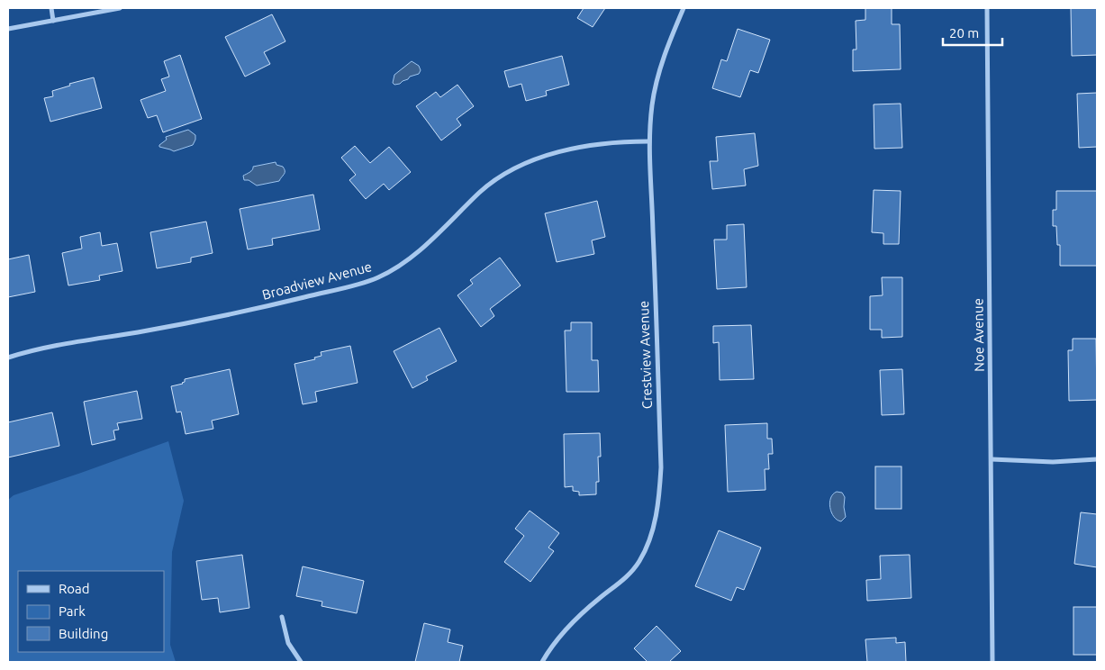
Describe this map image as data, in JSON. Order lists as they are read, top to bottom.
{
  "streets": {
    "street": ["Broadview Avenue", "Noe Avenue", "Crestview Avenue"]
  },
  "crossings": [
    ["Broadview Avenue", "Crestview Avenue"]
  ],
  "legend": ["Road", "Park", "Building"],
  "scale_bar": "20 m"
}
